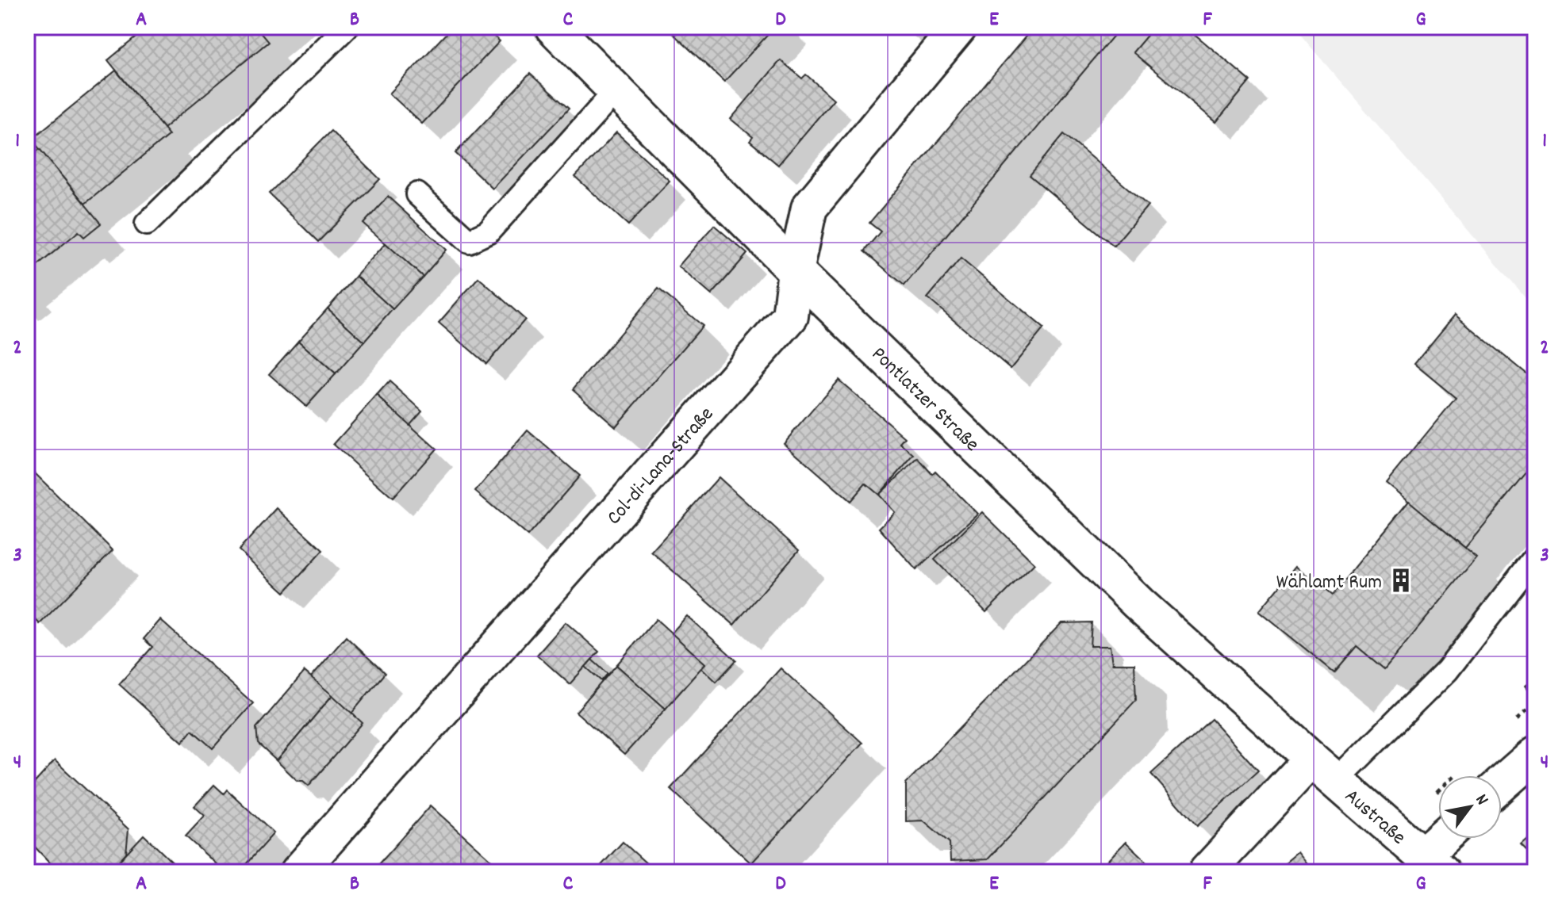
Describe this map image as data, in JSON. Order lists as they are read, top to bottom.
{
  "streets": {
    "street": ["Pontlatzer Straße", "Col-di-Lana-Straße", "Austraße"]
  },
  "crossings": [
    ["Pontlatzer Straße", "Col-di-Lana-Straße"],
    ["Pontlatzer Straße", "Austraße"]
  ],
  "places": {
    "building": ["Wählamt Rum"]
  },
  "north": "top right",
  "grid": {
    "columns": [
      "A",
      "B",
      "C",
      "D",
      "E",
      "F",
      "G"
    ],
    "rows": [
      "1",
      "2",
      "3",
      "4"
    ]
  }
}
